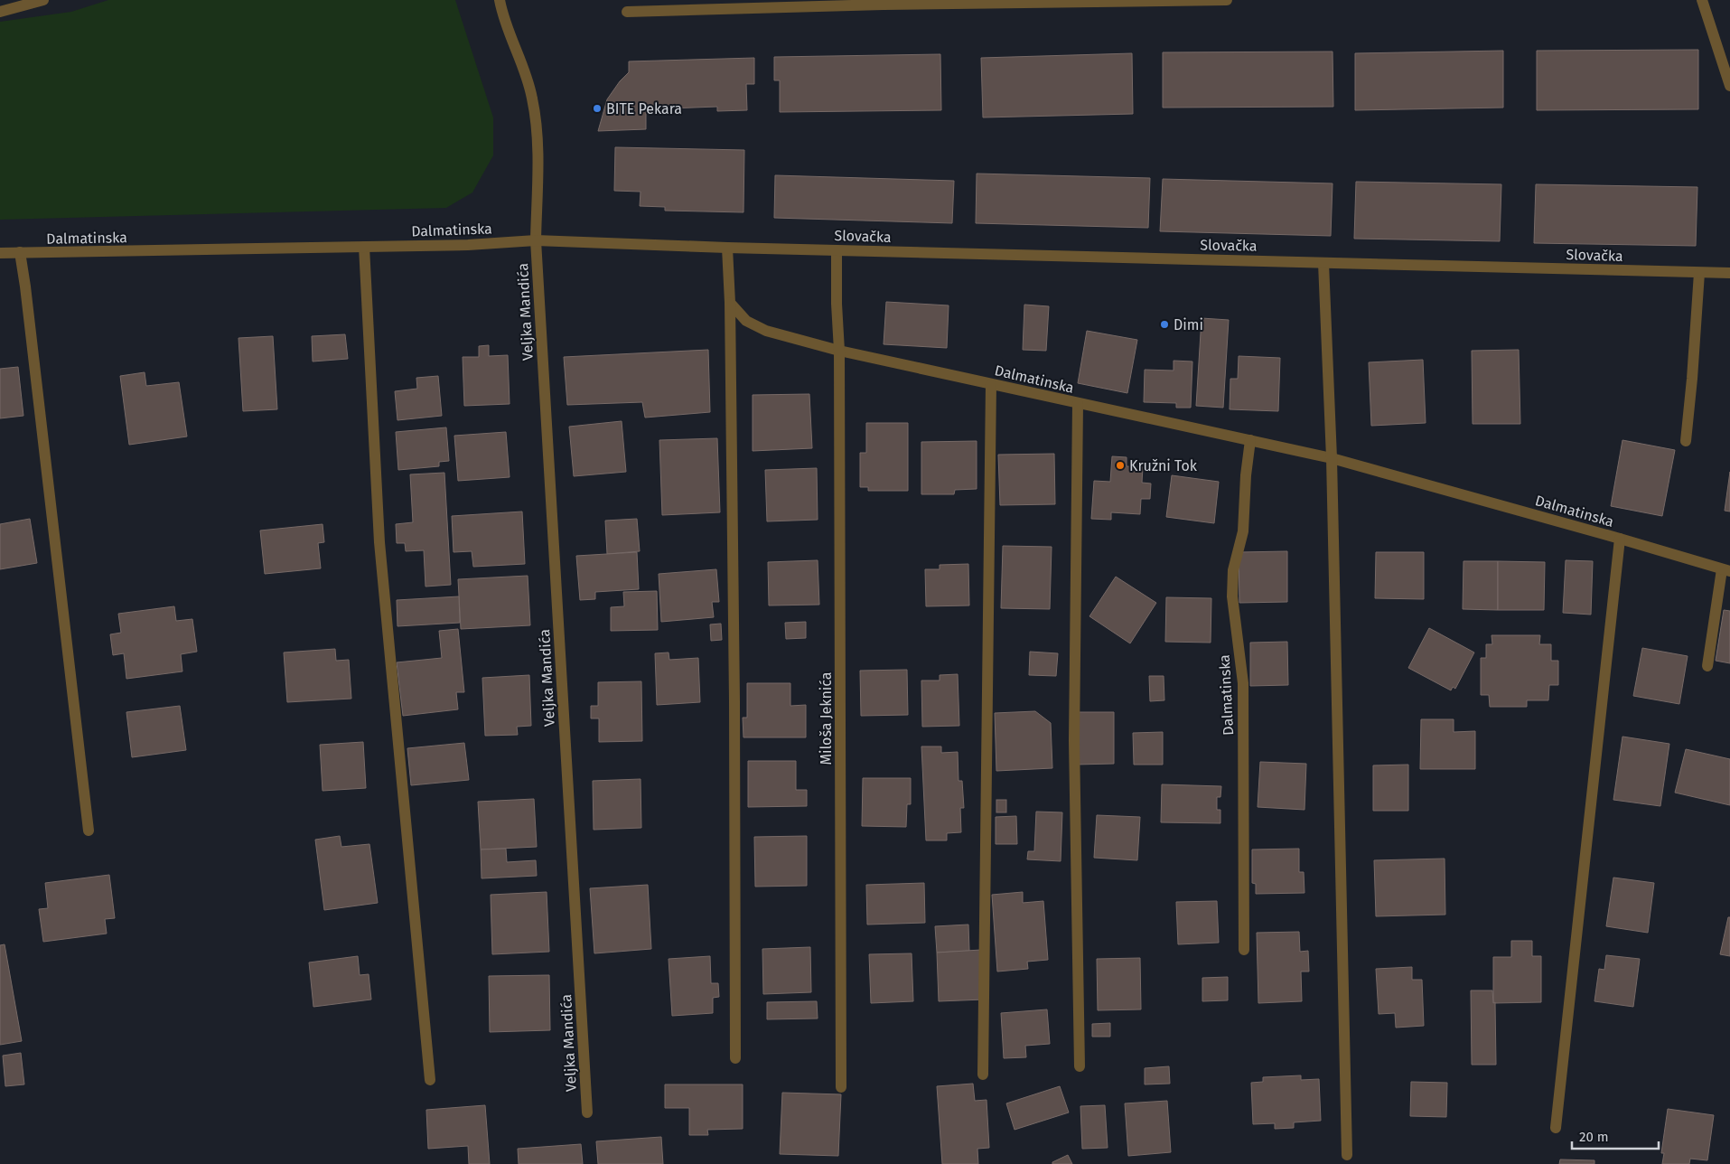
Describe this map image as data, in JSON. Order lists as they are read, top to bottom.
{
  "streets": {
    "street": [
      "Dalmatinska",
      "Slovačka",
      "Veljka Mandića",
      "Miloša Jeknića"
    ]
  },
  "crossings": [
    ["Dalmatinska", "Slovačka"],
    ["Dalmatinska", "Veljka Mandića"],
    ["Dalmatinska", "Miloša Jeknića"]
  ],
  "places": ["BITE Pekara", "Dimi", "Kružni Tok"],
  "scale_bar": "20 m"
}
